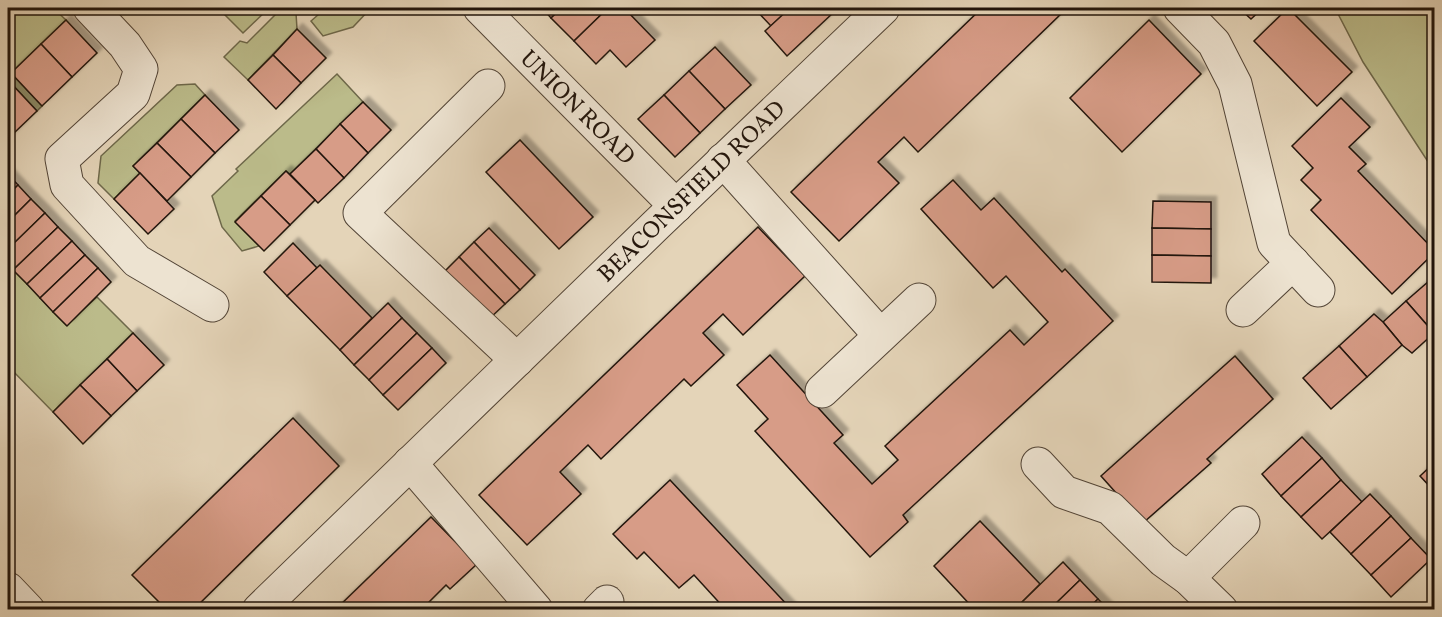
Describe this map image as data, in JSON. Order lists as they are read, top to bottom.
{
  "streets": {
    "street": ["UNION ROAD", "BEACONSFIELD ROAD"]
  },
  "crossings": [
    ["UNION ROAD", "BEACONSFIELD ROAD"]
  ]
}
